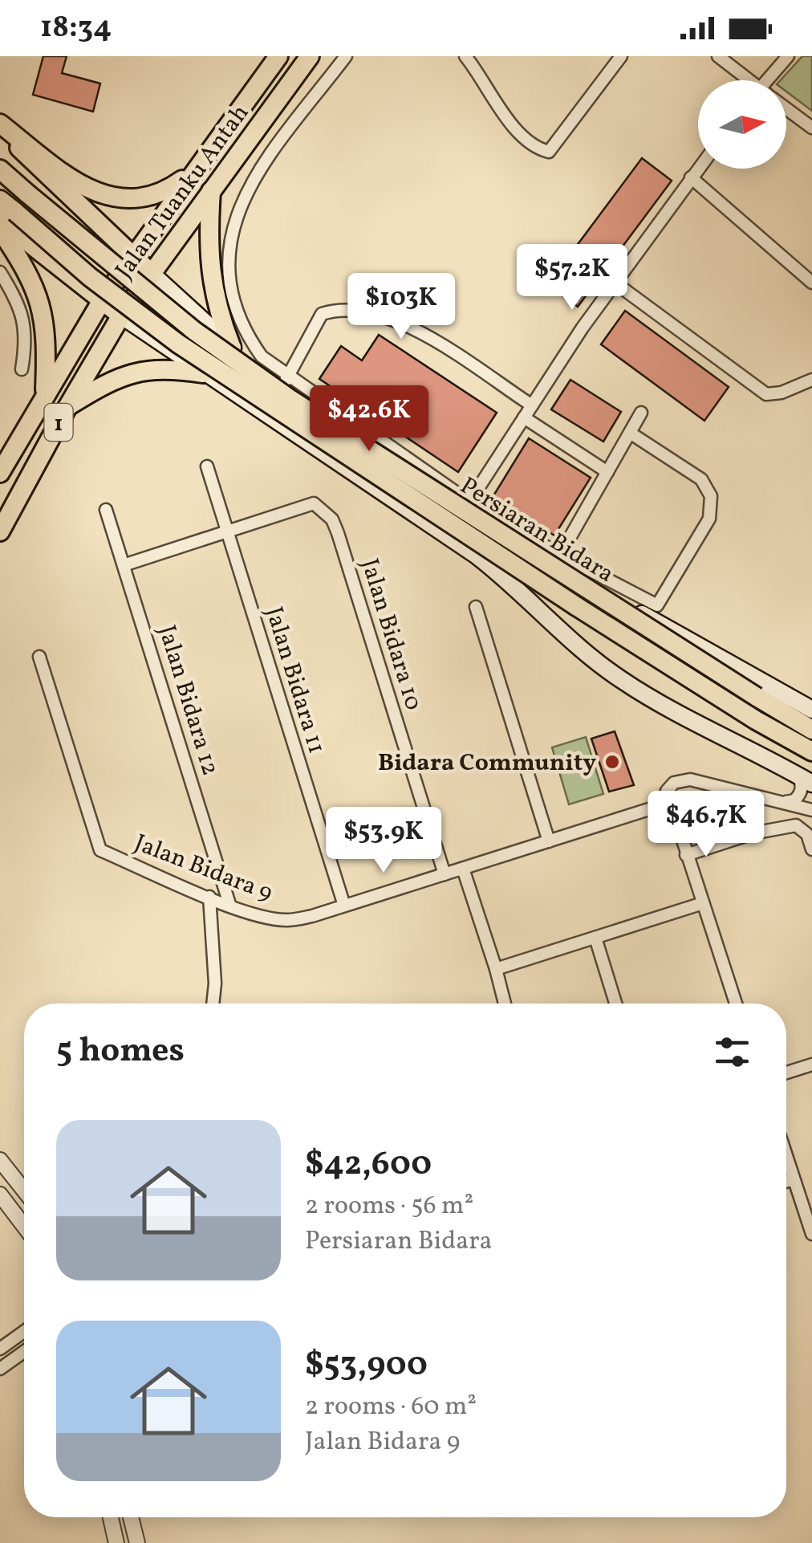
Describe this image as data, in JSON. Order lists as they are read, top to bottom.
{
  "streets": {
    "main road": ["Jalan Tuanku Antah", "1", "Persiaran Bidara"],
    "street": [
      "Jalan Bidara 10",
      "Jalan Bidara 11",
      "Jalan Bidara 12",
      "Jalan Bidara 9"
    ]
  },
  "crossings": [
    ["Jalan Tuanku Antah", "1"],
    ["Jalan Tuanku Antah", "Persiaran Bidara"],
    ["Jalan Bidara 10", "Jalan Bidara 11"],
    ["Jalan Bidara 10", "Jalan Bidara 9"],
    ["Jalan Bidara 11", "Jalan Bidara 9"],
    ["Jalan Bidara 12", "Jalan Bidara 9"]
  ],
  "places": ["Bidara Community"],
  "north": "right",
  "page": {
    "status": "18:34",
    "price": [
      "$57.2K",
      "$103K",
      "$42.6K",
      "$46.7K",
      "$53.9K"
    ],
    "heading": "5 homes",
    "list": [
      {
        "name": "$42,600",
        "note": "2 rooms · 56 m² · Persiaran Bidara"
      },
      {
        "name": "$53,900",
        "note": "2 rooms · 60 m² · Jalan Bidara 9"
      }
    ]
  }
}
